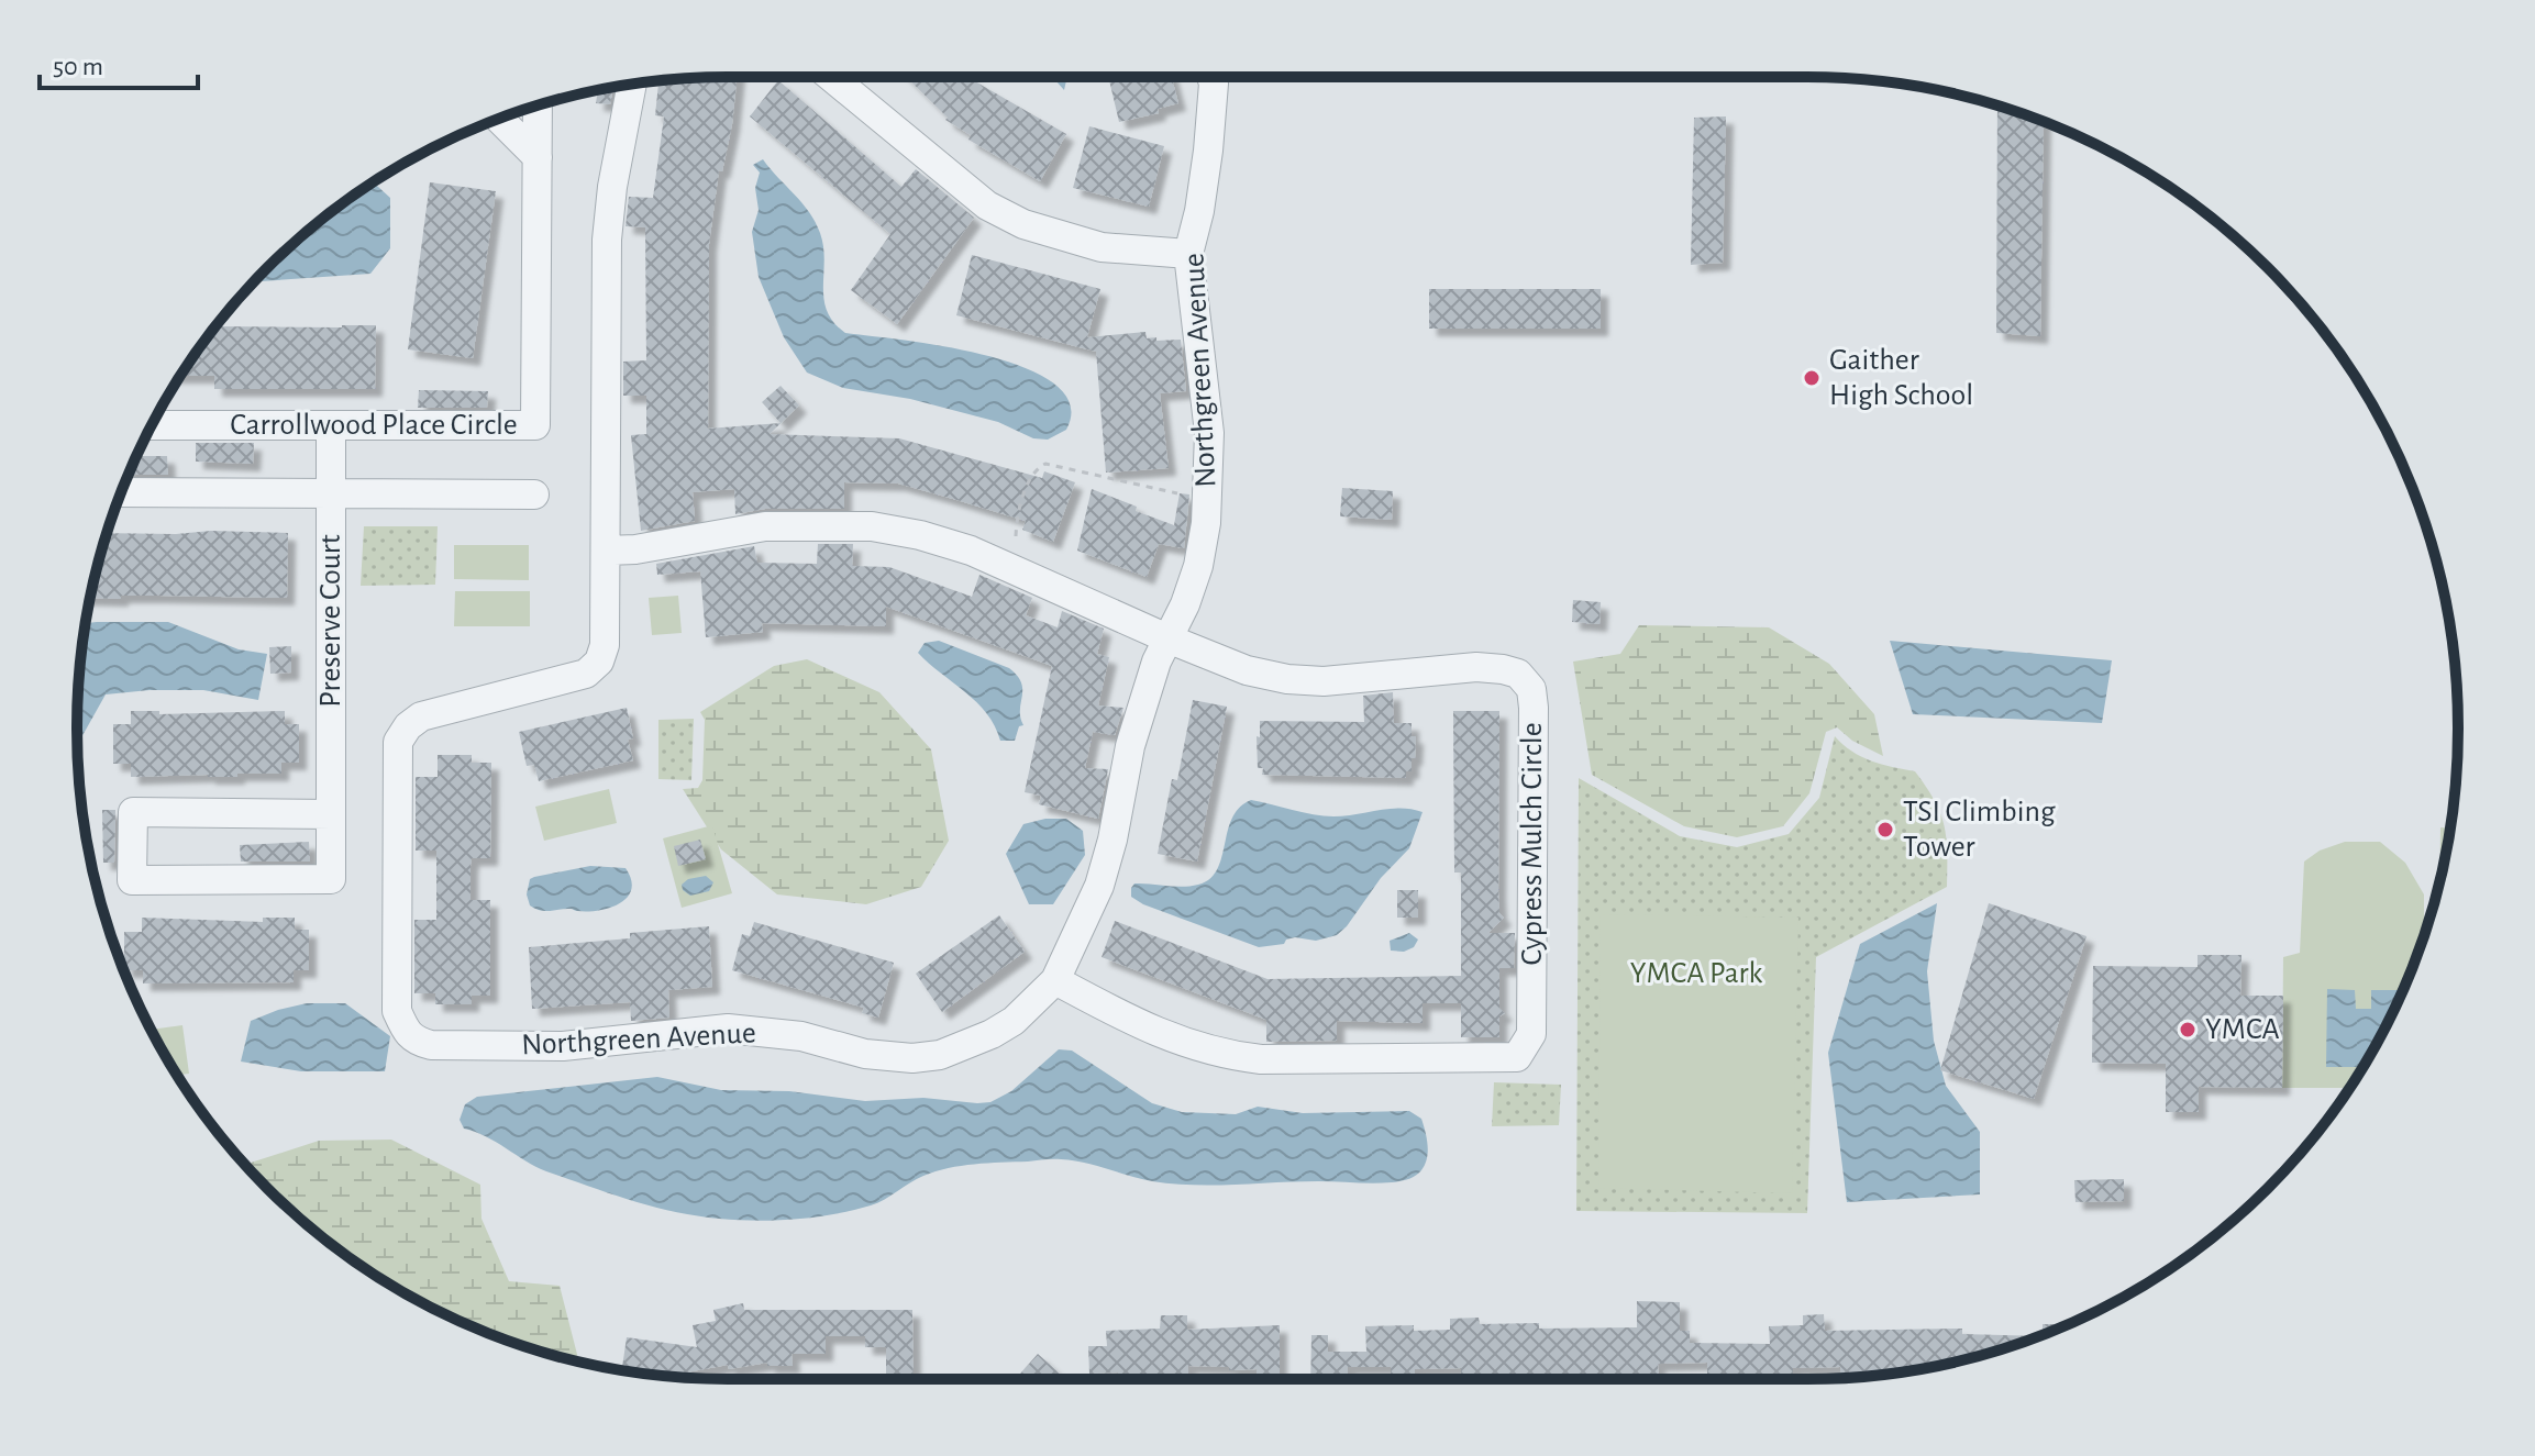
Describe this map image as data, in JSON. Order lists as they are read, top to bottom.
{
  "streets": {
    "street": [
      "Northgreen Avenue",
      "Carrollwood Place Circle",
      "Preserve Court",
      "Cypress Mulch Circle"
    ]
  },
  "crossings": [
    ["Northgreen Avenue", "Cypress Mulch Circle"],
    ["Carrollwood Place Circle", "Preserve Court"]
  ],
  "parks": ["YMCA Park"],
  "places": ["Gaither High School", "TSI Climbing Tower", "YMCA"],
  "scale_bar": "50 m"
}
